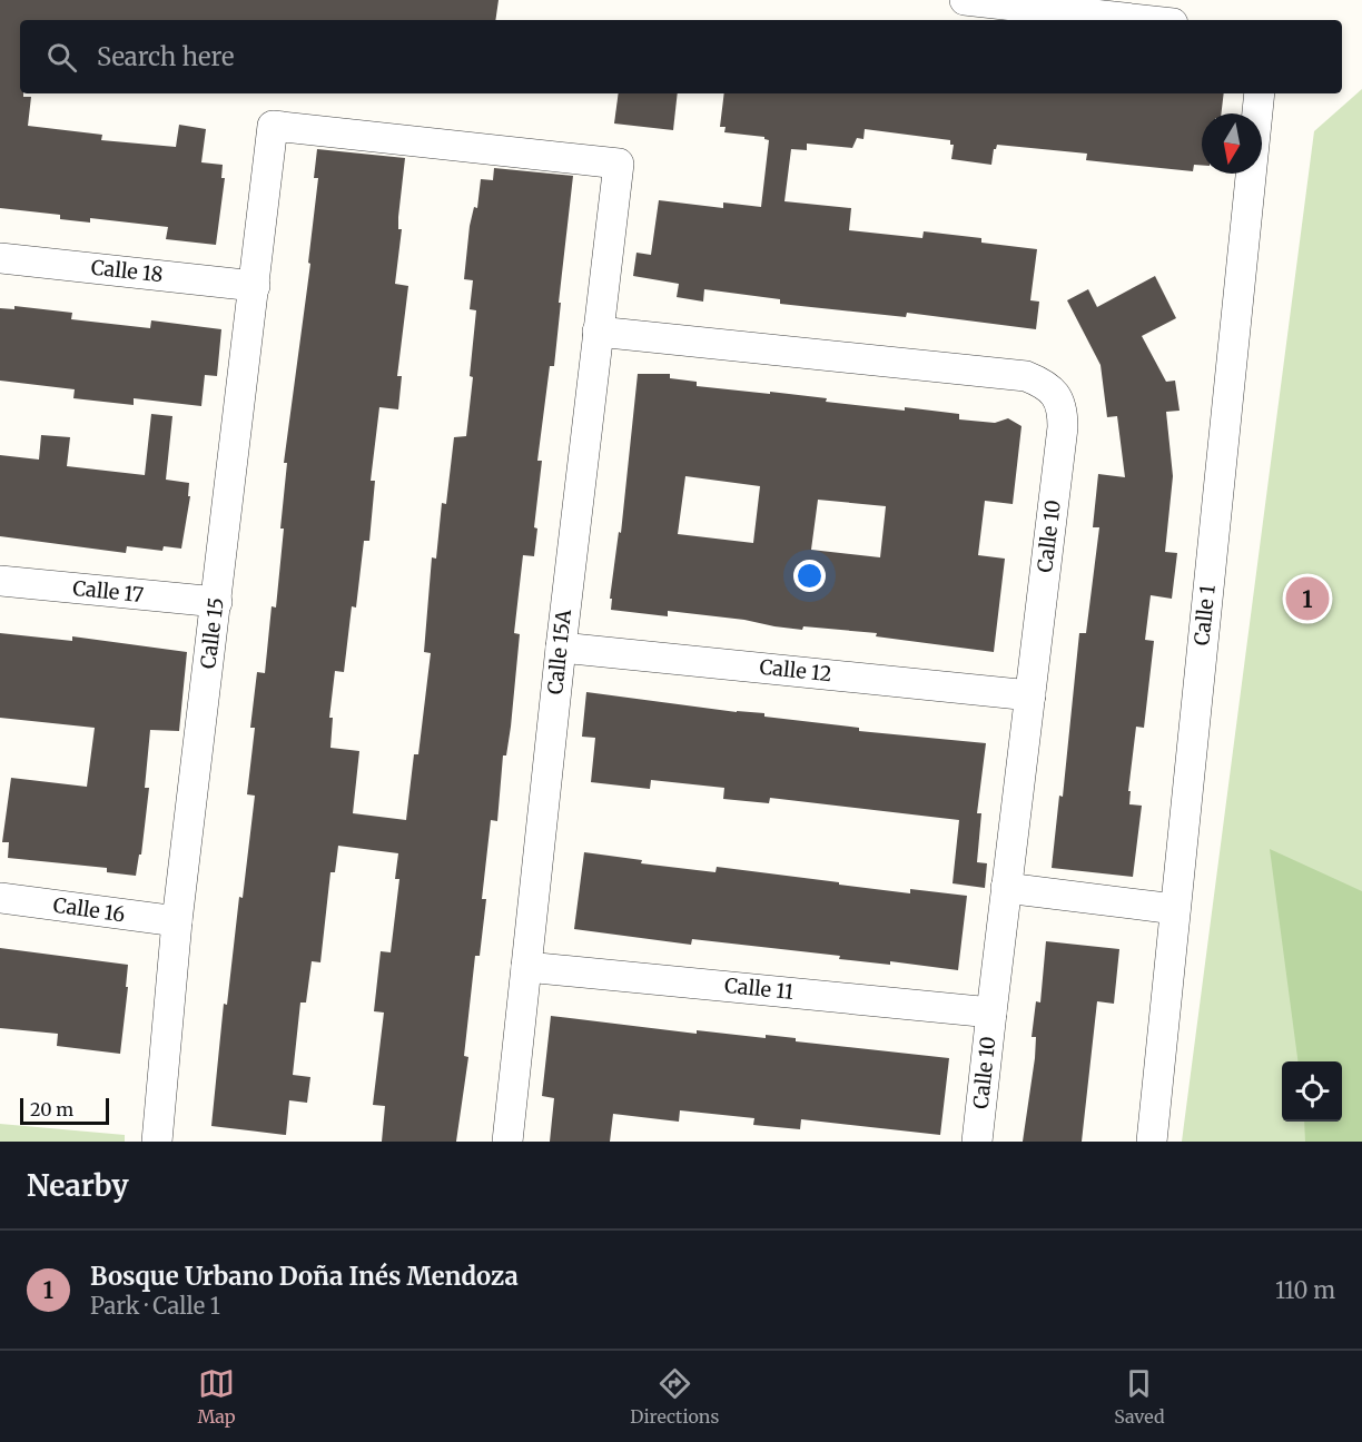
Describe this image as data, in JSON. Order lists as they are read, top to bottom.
{
  "streets": {
    "street": [
      "Calle 18",
      "Calle 10",
      "Calle 17",
      "Calle 1",
      "Calle 15",
      "Calle 15A",
      "Calle 12",
      "Calle 16",
      "Calle 11"
    ]
  },
  "crossings": [
    ["Calle 18", "Calle 15"],
    ["Calle 10", "Calle 15A"],
    ["Calle 10", "Calle 12"],
    ["Calle 10", "Calle 11"],
    ["Calle 17", "Calle 15"],
    ["Calle 15", "Calle 15A"],
    ["Calle 15", "Calle 16"],
    ["Calle 15A", "Calle 12"],
    ["Calle 15A", "Calle 11"]
  ],
  "scale_bar": "20 m",
  "north": "bottom",
  "page": {
    "search": "Search here",
    "pins": "1",
    "scale": "20 m",
    "heading": "Nearby",
    "list": [
      {
        "mark": "1",
        "name": "Bosque Urbano Doña Inés Mendoza",
        "note": "Park · Calle 1",
        "value": "110 m"
      }
    ],
    "nav": ["Map", "Directions", "Saved"]
  }
}
